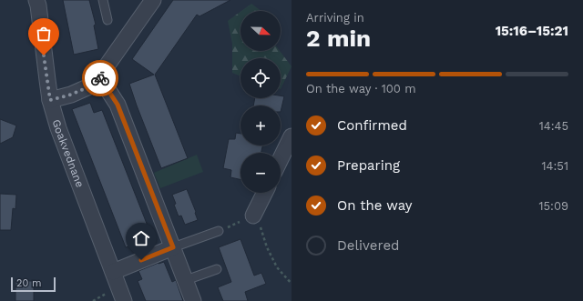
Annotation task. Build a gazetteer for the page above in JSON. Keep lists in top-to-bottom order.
{
  "streets": {
    "street": ["Goakvednane"]
  },
  "scale_bar": "20 m",
  "north": "right",
  "page": {
    "heading": ["2 min", "Arriving in", "15:16–15:21"],
    "map_buttons": ["+", "−"],
    "bar": "On the way · 100 m",
    "list": [
      ["Confirmed", "14:45"],
      ["Preparing", "14:51"],
      ["On the way", "15:09"],
      "Delivered"
    ],
    "scale": "20 m"
  }
}
